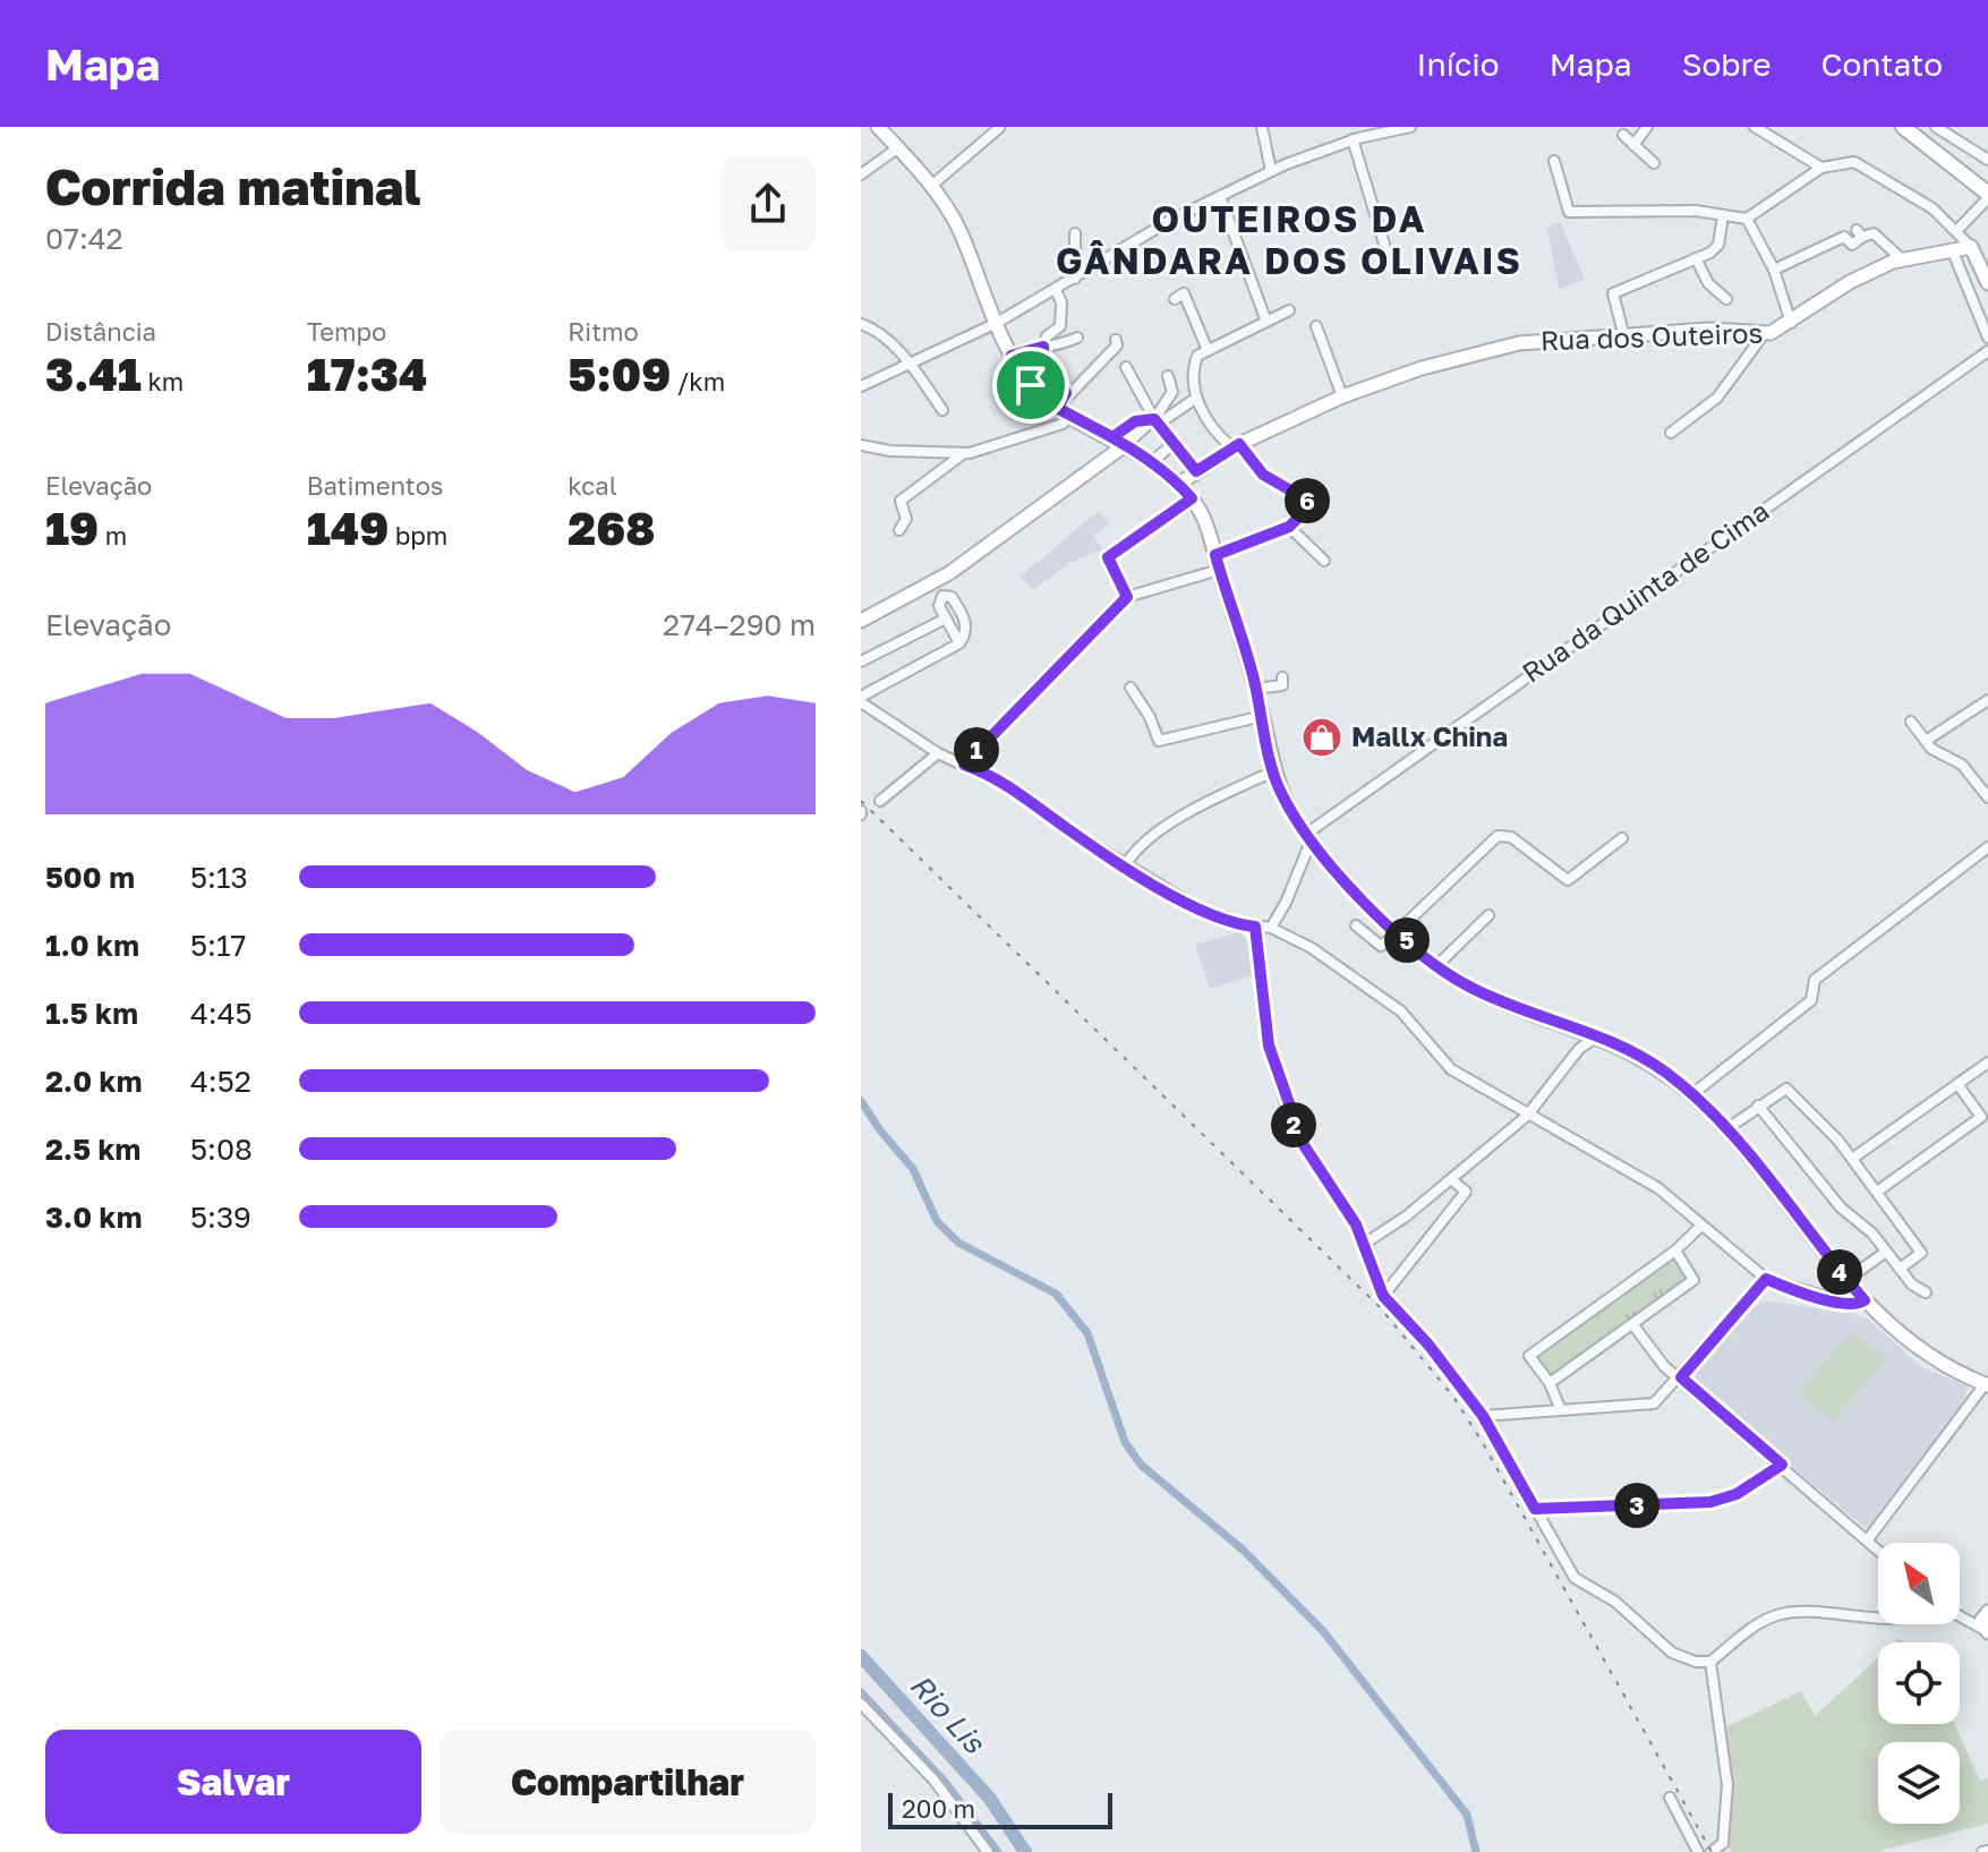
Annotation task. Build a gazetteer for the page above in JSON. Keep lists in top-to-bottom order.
{
  "streets": {
    "main road": ["Rua dos Outeiros"],
    "street": ["Rua da Quinta de Cima"]
  },
  "districts": ["OUTEIROS DA GÂNDARA DOS OLIVAIS"],
  "water": ["Rio Lis"],
  "places": {
    "shop": ["Mallx China"]
  },
  "scale_bar": "200 m",
  "north": "top left",
  "page": {
    "header": "Mapa",
    "nav": [
      "Início",
      "Mapa",
      "Sobre",
      "Contato"
    ],
    "heading": ["Corrida matinal", "07:42"],
    "stats": [
      ["Distância", "3.41 km"],
      ["Tempo", "17:34"],
      ["Ritmo", "5:09 /km"],
      ["Elevação", "19 m"],
      ["Batimentos", "149 bpm"],
      ["kcal", "268"]
    ],
    "pins": [
      "6",
      "1",
      "5",
      "2",
      "4",
      "3"
    ],
    "chart": ["Elevação", "274–290 m"],
    "list": [
      {
        "name": "500 m",
        "note": "5:13"
      },
      {
        "name": "1.0 km",
        "note": "5:17"
      },
      {
        "name": "1.5 km",
        "note": "4:45"
      },
      {
        "name": "2.0 km",
        "note": "4:52"
      },
      {
        "name": "2.5 km",
        "note": "5:08"
      },
      {
        "name": "3.0 km",
        "note": "5:39"
      }
    ],
    "buttons": ["Salvar", "Compartilhar"],
    "scale": "200 m"
  }
}
